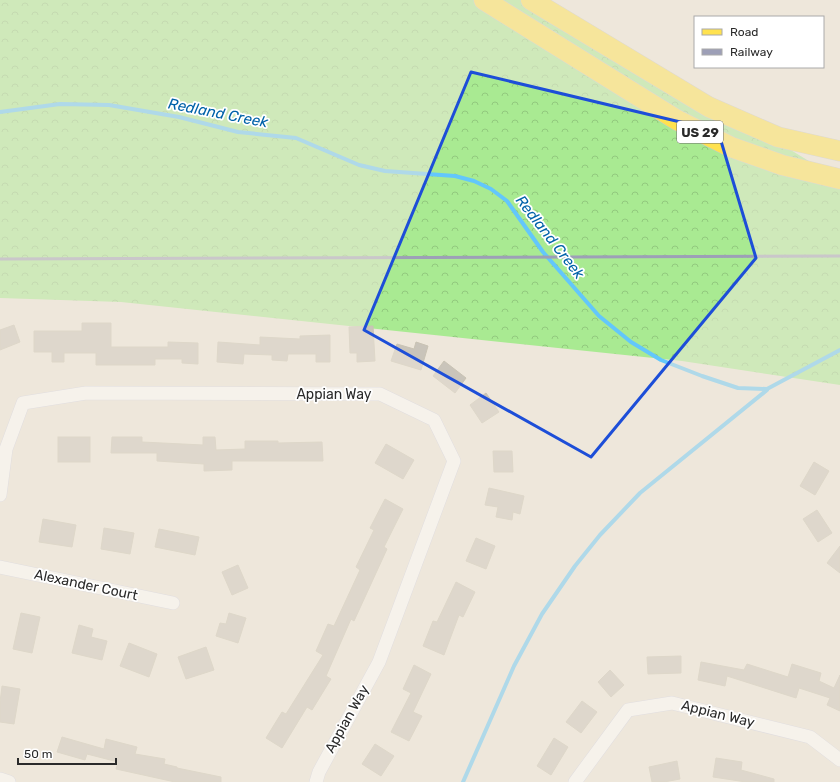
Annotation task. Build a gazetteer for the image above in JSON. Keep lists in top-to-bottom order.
{
  "streets": {
    "main road": ["US 29"],
    "street": ["Appian Way", "Alexander Court"]
  },
  "water": ["Redland Creek"],
  "legend": ["Road", "Railway"],
  "scale_bar": "50 m"
}
